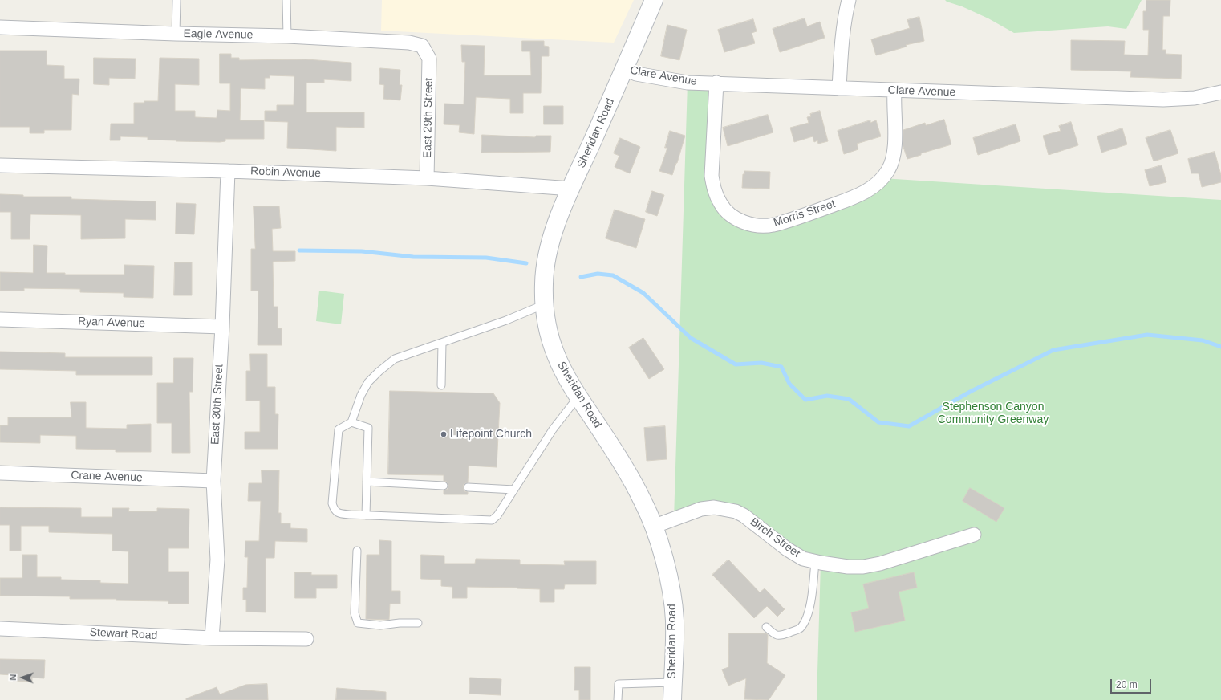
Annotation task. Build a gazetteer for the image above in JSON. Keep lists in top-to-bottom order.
{
  "streets": {
    "main road": ["Sheridan Road"],
    "street": [
      "Eagle Avenue",
      "Clare Avenue",
      "East 29th Street",
      "Robin Avenue",
      "Morris Street",
      "Ryan Avenue",
      "East 30th Street",
      "Crane Avenue",
      "Birch Street",
      "Stewart Road"
    ]
  },
  "crossings": [
    ["Eagle Avenue", "East 29th Street"],
    ["Clare Avenue", "Sheridan Road"],
    ["Clare Avenue", "Morris Street"],
    ["East 29th Street", "Robin Avenue"],
    ["Sheridan Road", "Robin Avenue"],
    ["Sheridan Road", "Birch Street"],
    ["Robin Avenue", "East 30th Street"],
    ["Ryan Avenue", "East 30th Street"],
    ["East 30th Street", "Crane Avenue"],
    ["East 30th Street", "Stewart Road"]
  ],
  "parks": ["Stephenson Canyon Community Greenway"],
  "places": ["Lifepoint Church"],
  "scale_bar": "20 m",
  "north": "left"
}
